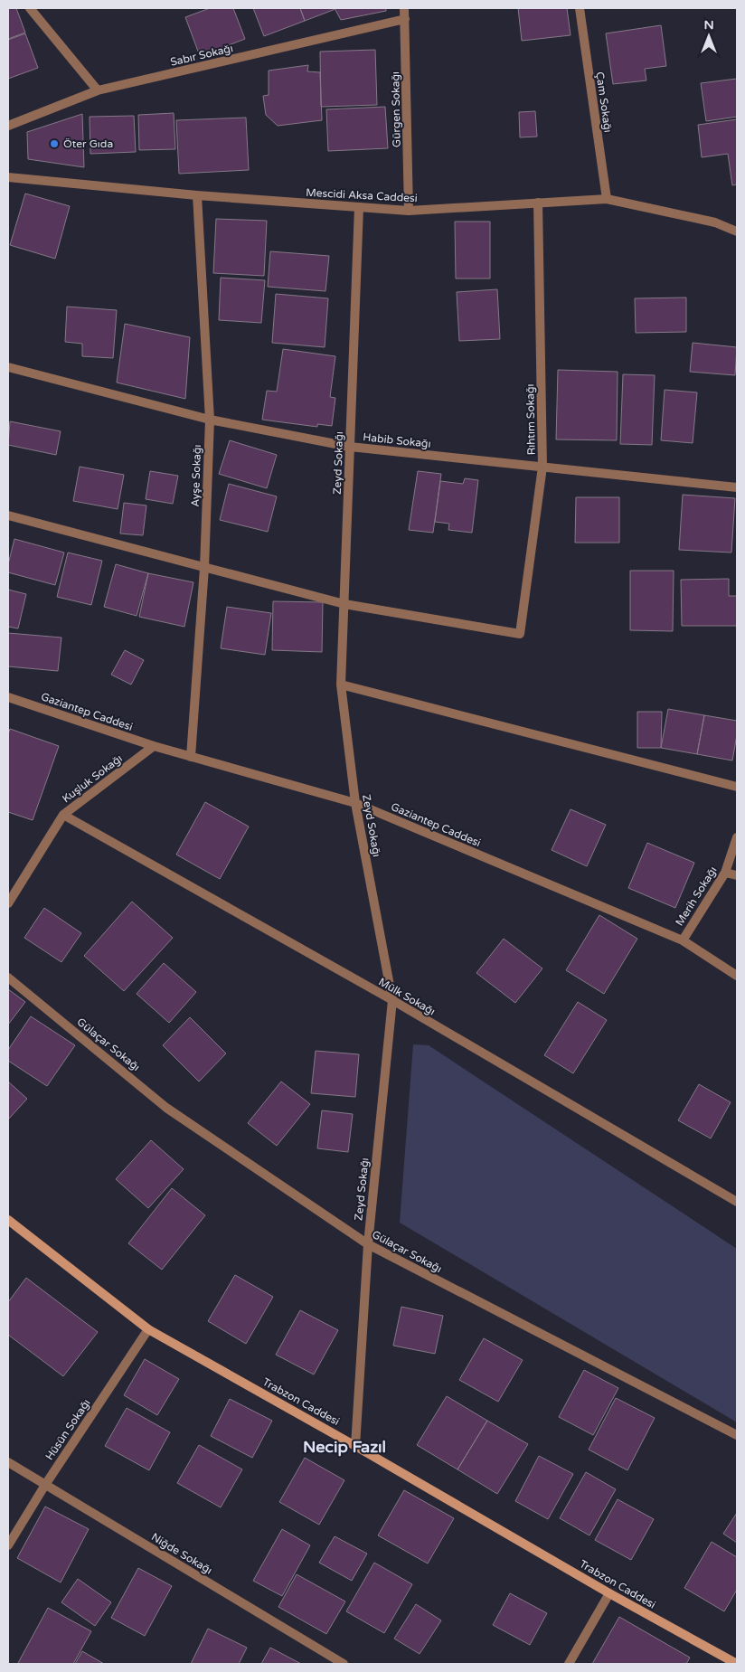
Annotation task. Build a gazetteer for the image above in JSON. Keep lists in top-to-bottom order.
{
  "streets": {
    "main road": ["Trabzon Caddesi"],
    "street": [
      "Sabır Sokağı",
      "Çam Sokağı",
      "Gürgen Sokağı",
      "Mescidi Aksa Caddesi",
      "Rıhtım Sokağı",
      "Habib Sokağı",
      "Zeyd Sokağı",
      "Ayşe Sokağı",
      "Gaziantep Caddesi",
      "Kuşluk Sokağı",
      "Merih Sokağı",
      "Mülk Sokağı",
      "Gülaçar Sokağı",
      "Hüsün Sokağı",
      "Niğde Sokağı"
    ]
  },
  "crossings": [
    ["Sabır Sokağı", "Gürgen Sokağı"],
    ["Çam Sokağı", "Mescidi Aksa Caddesi"],
    ["Gürgen Sokağı", "Mescidi Aksa Caddesi"],
    ["Mescidi Aksa Caddesi", "Rıhtım Sokağı"],
    ["Mescidi Aksa Caddesi", "Zeyd Sokağı"],
    ["Mescidi Aksa Caddesi", "Ayşe Sokağı"],
    ["Rıhtım Sokağı", "Habib Sokağı"],
    ["Rıhtım Sokağı", "Zeyd Sokağı"],
    ["Habib Sokağı", "Zeyd Sokağı"],
    ["Habib Sokağı", "Ayşe Sokağı"],
    ["Zeyd Sokağı", "Gaziantep Caddesi"],
    ["Zeyd Sokağı", "Mülk Sokağı"],
    ["Zeyd Sokağı", "Gülaçar Sokağı"],
    ["Zeyd Sokağı", "Trabzon Caddesi"],
    ["Ayşe Sokağı", "Gaziantep Caddesi"],
    ["Gaziantep Caddesi", "Kuşluk Sokağı"],
    ["Gaziantep Caddesi", "Merih Sokağı"],
    ["Kuşluk Sokağı", "Mülk Sokağı"],
    ["Trabzon Caddesi", "Hüsün Sokağı"],
    ["Hüsün Sokağı", "Niğde Sokağı"]
  ],
  "districts": ["Necip Fazıl"],
  "places": ["Öter Gıda"],
  "north": "top"
}
